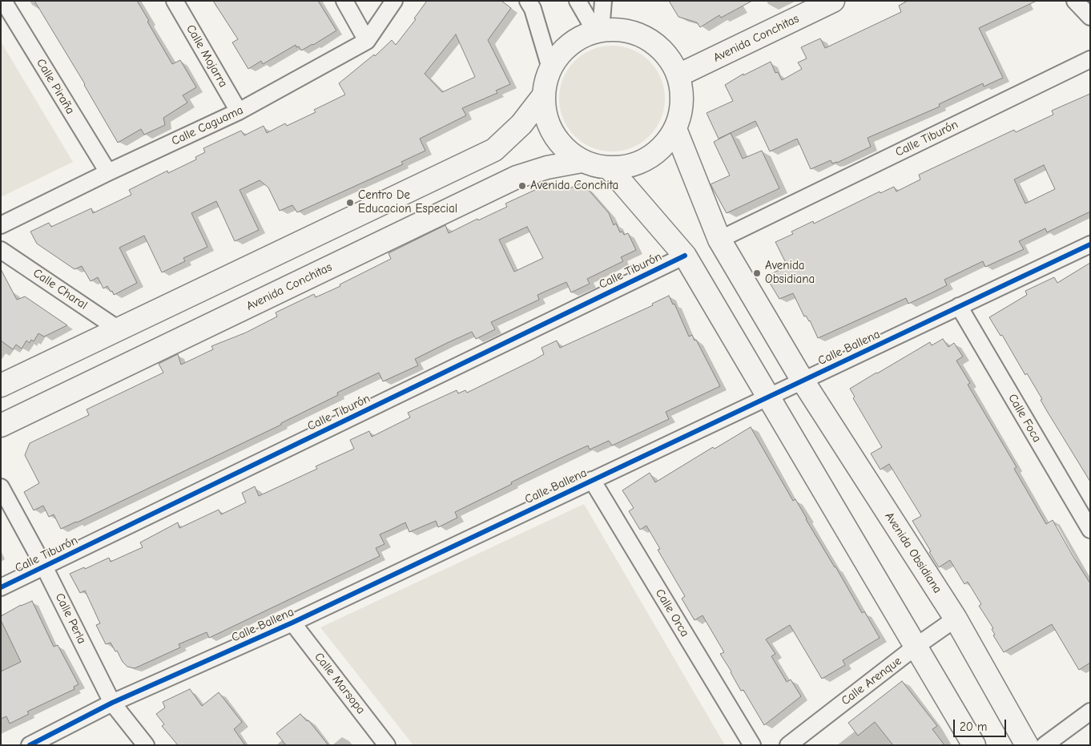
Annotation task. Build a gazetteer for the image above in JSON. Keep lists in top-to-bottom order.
{
  "streets": {
    "street": [
      "Avenida Conchitas",
      "Calle Mojarra",
      "Calle Piraña",
      "Calle Caguama",
      "Calle Tiburón",
      "Calle Charal",
      "Calle Ballena",
      "Calle Foca",
      "Avenida Obsidiana",
      "Calle Orca",
      "Calle Perla",
      "Calle Arenque",
      "Calle Marsopa"
    ]
  },
  "crossings": [
    ["Avenida Conchitas", "Avenida Obsidiana"],
    ["Calle Mojarra", "Calle Caguama"],
    ["Calle Piraña", "Calle Caguama"],
    ["Calle Tiburón", "Avenida Obsidiana"],
    ["Calle Tiburón", "Calle Perla"],
    ["Calle Ballena", "Calle Foca"],
    ["Calle Ballena", "Avenida Obsidiana"],
    ["Calle Ballena", "Calle Orca"],
    ["Calle Ballena", "Calle Perla"],
    ["Calle Ballena", "Calle Marsopa"],
    ["Avenida Obsidiana", "Calle Arenque"]
  ],
  "places": ["Avenida Conchita", "Centro De Educacion Especial", "Avenida Obsidiana"],
  "scale_bar": "20 m"
}
